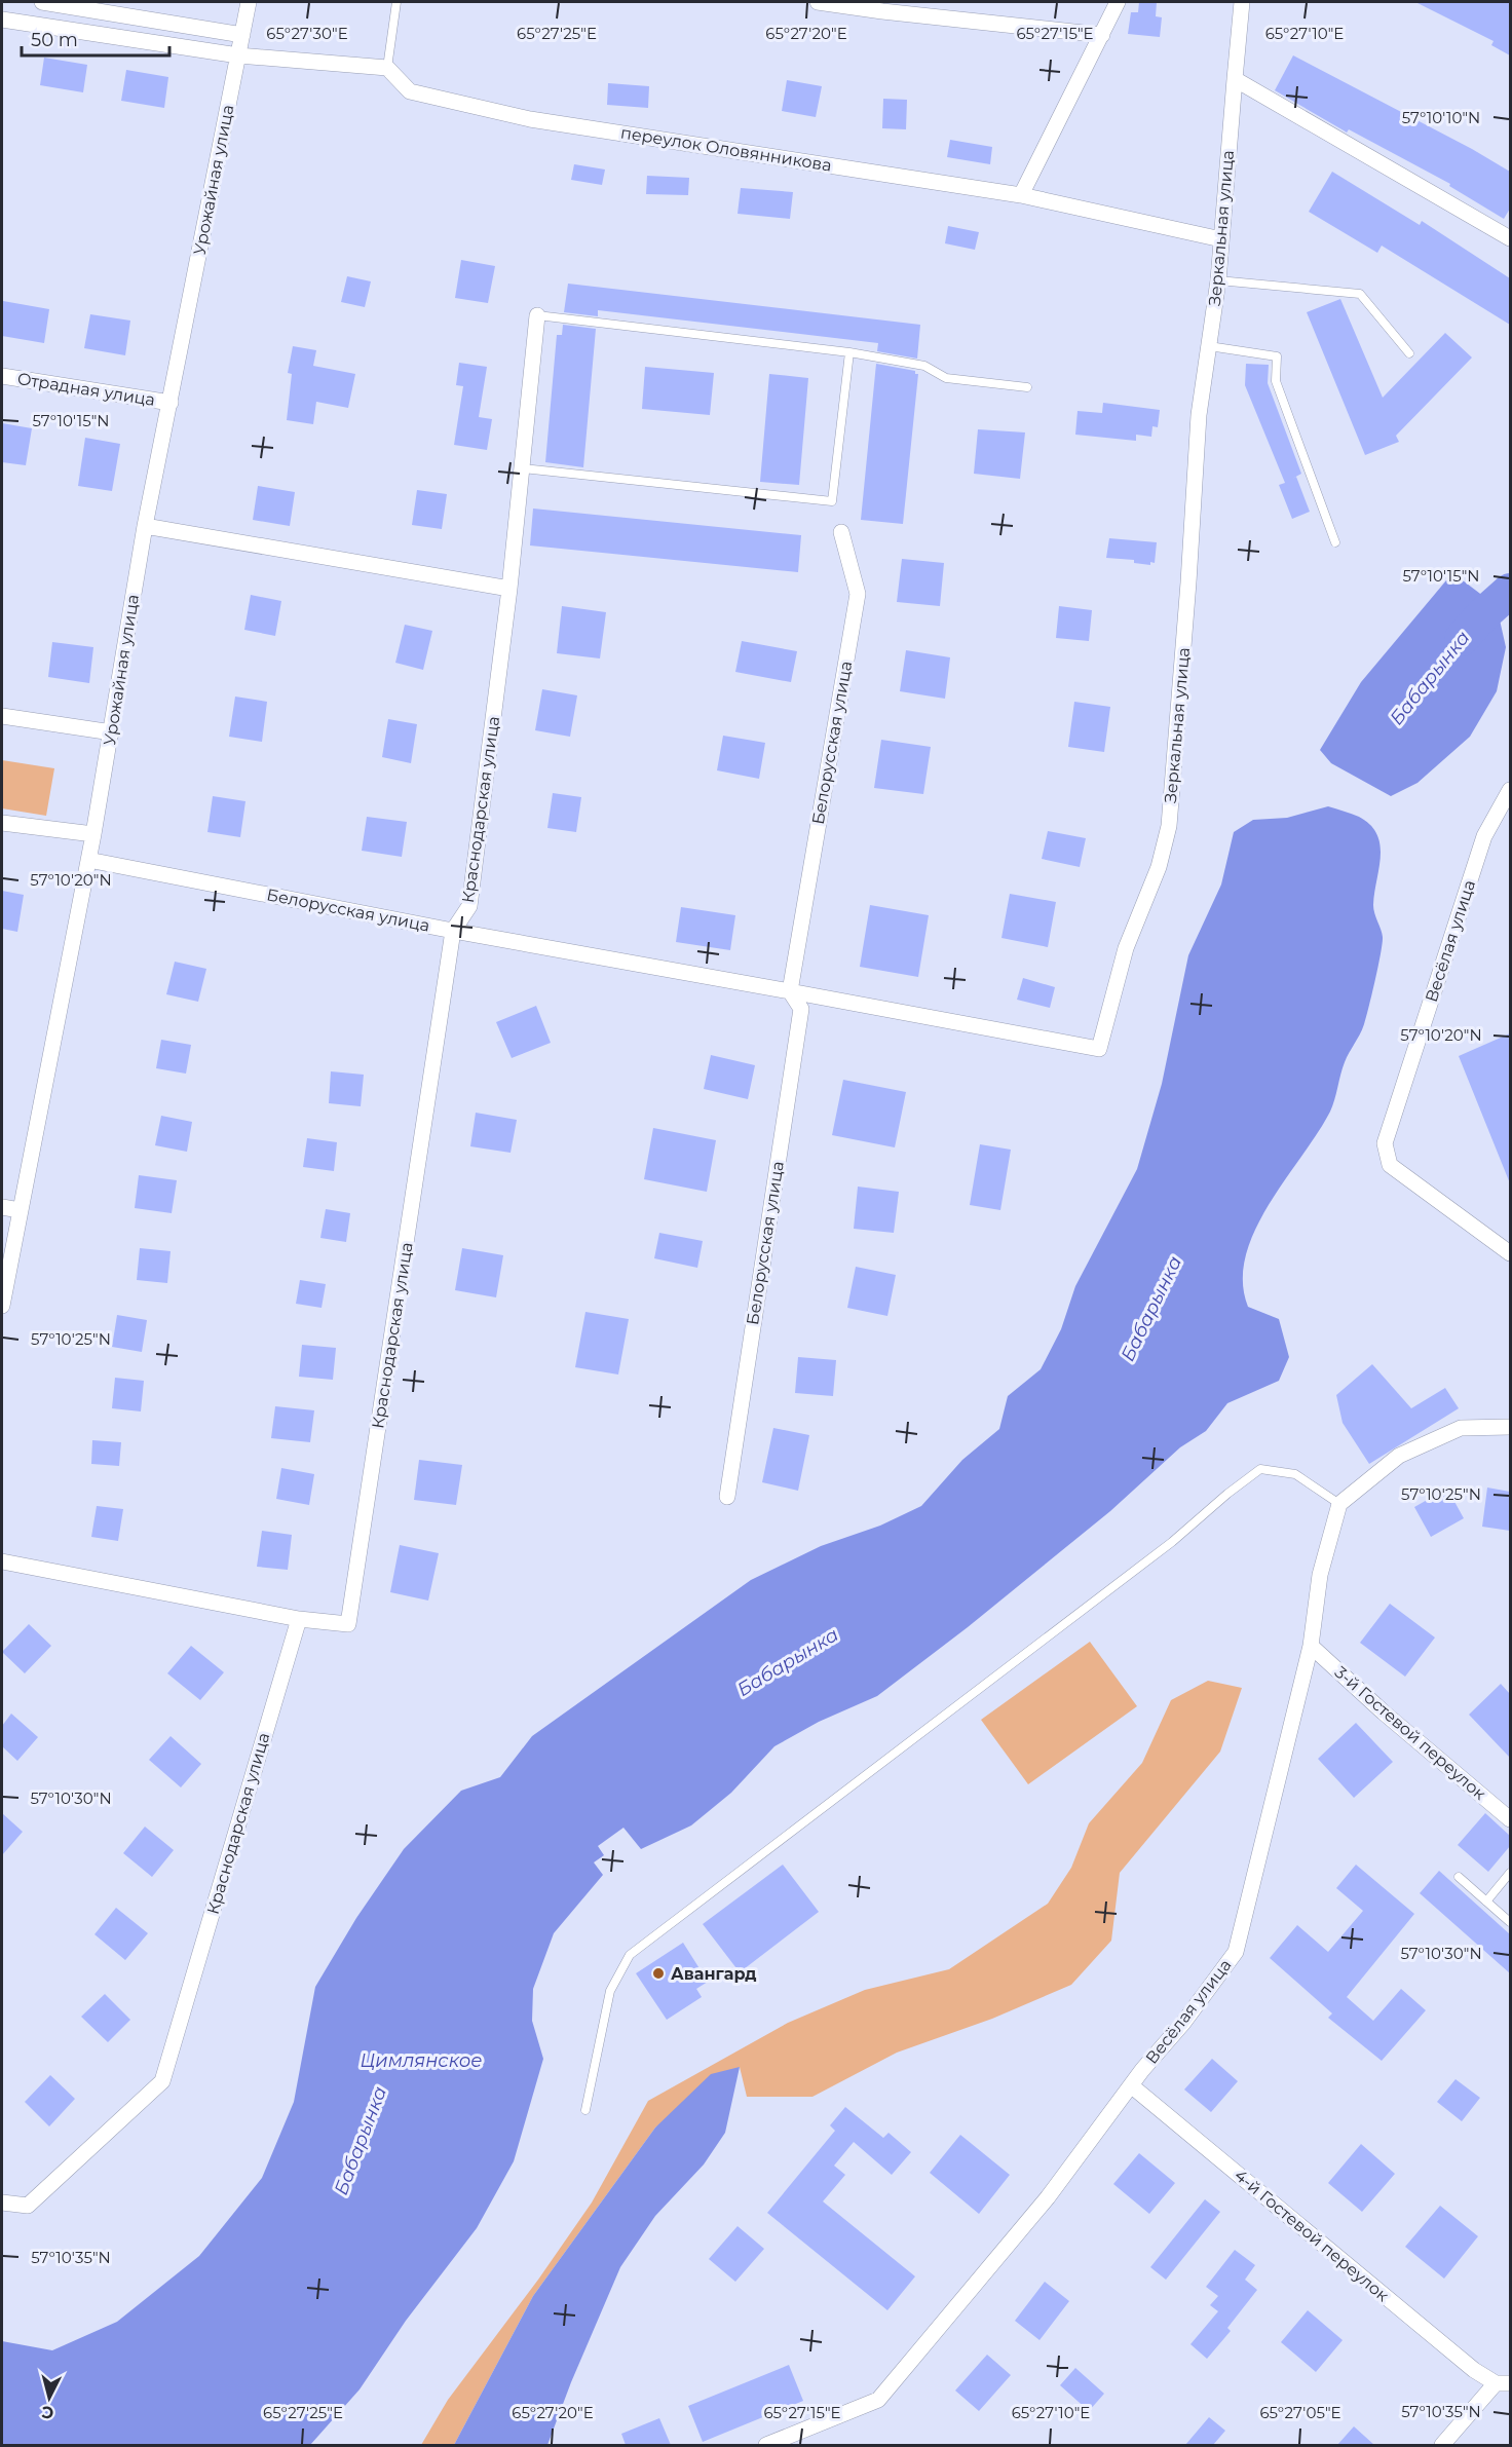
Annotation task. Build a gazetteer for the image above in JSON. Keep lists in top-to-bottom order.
{
  "streets": {
    "street": [
      "переулок Оловянникова",
      "Урожайная улица",
      "Зеркальная улица",
      "Отрадная улица",
      "Белорусская улица",
      "Краснодарская улица",
      "Весёлая улица",
      "3-й Гостевой переулок",
      "4-й Гостевой переулок"
    ]
  },
  "crossings": [
    ["переулок Оловянникова", "Зеркальная улица"],
    ["Урожайная улица", "Отрадная улица"],
    ["Урожайная улица", "Белорусская улица"],
    ["Зеркальная улица", "Белорусская улица"],
    ["Белорусская улица", "Краснодарская улица"],
    ["Весёлая улица", "3-й Гостевой переулок"],
    ["Весёлая улица", "4-й Гостевой переулок"]
  ],
  "water": ["Бабарынка", "Цимлянское"],
  "places": ["Авангард"],
  "scale_bar": "50 m",
  "north": "bottom",
  "coordinates": [
    "65°27'30\"E",
    "65°27'25\"E",
    "65°27'20\"E",
    "65°27'15\"E",
    "65°27'10\"E",
    "57°10'10\"N",
    "57°10'15\"N",
    "57°10'20\"N",
    "57°10'25\"N",
    "57°10'30\"N",
    "57°10'35\"N",
    "65°27'05\"E"
  ]
}
